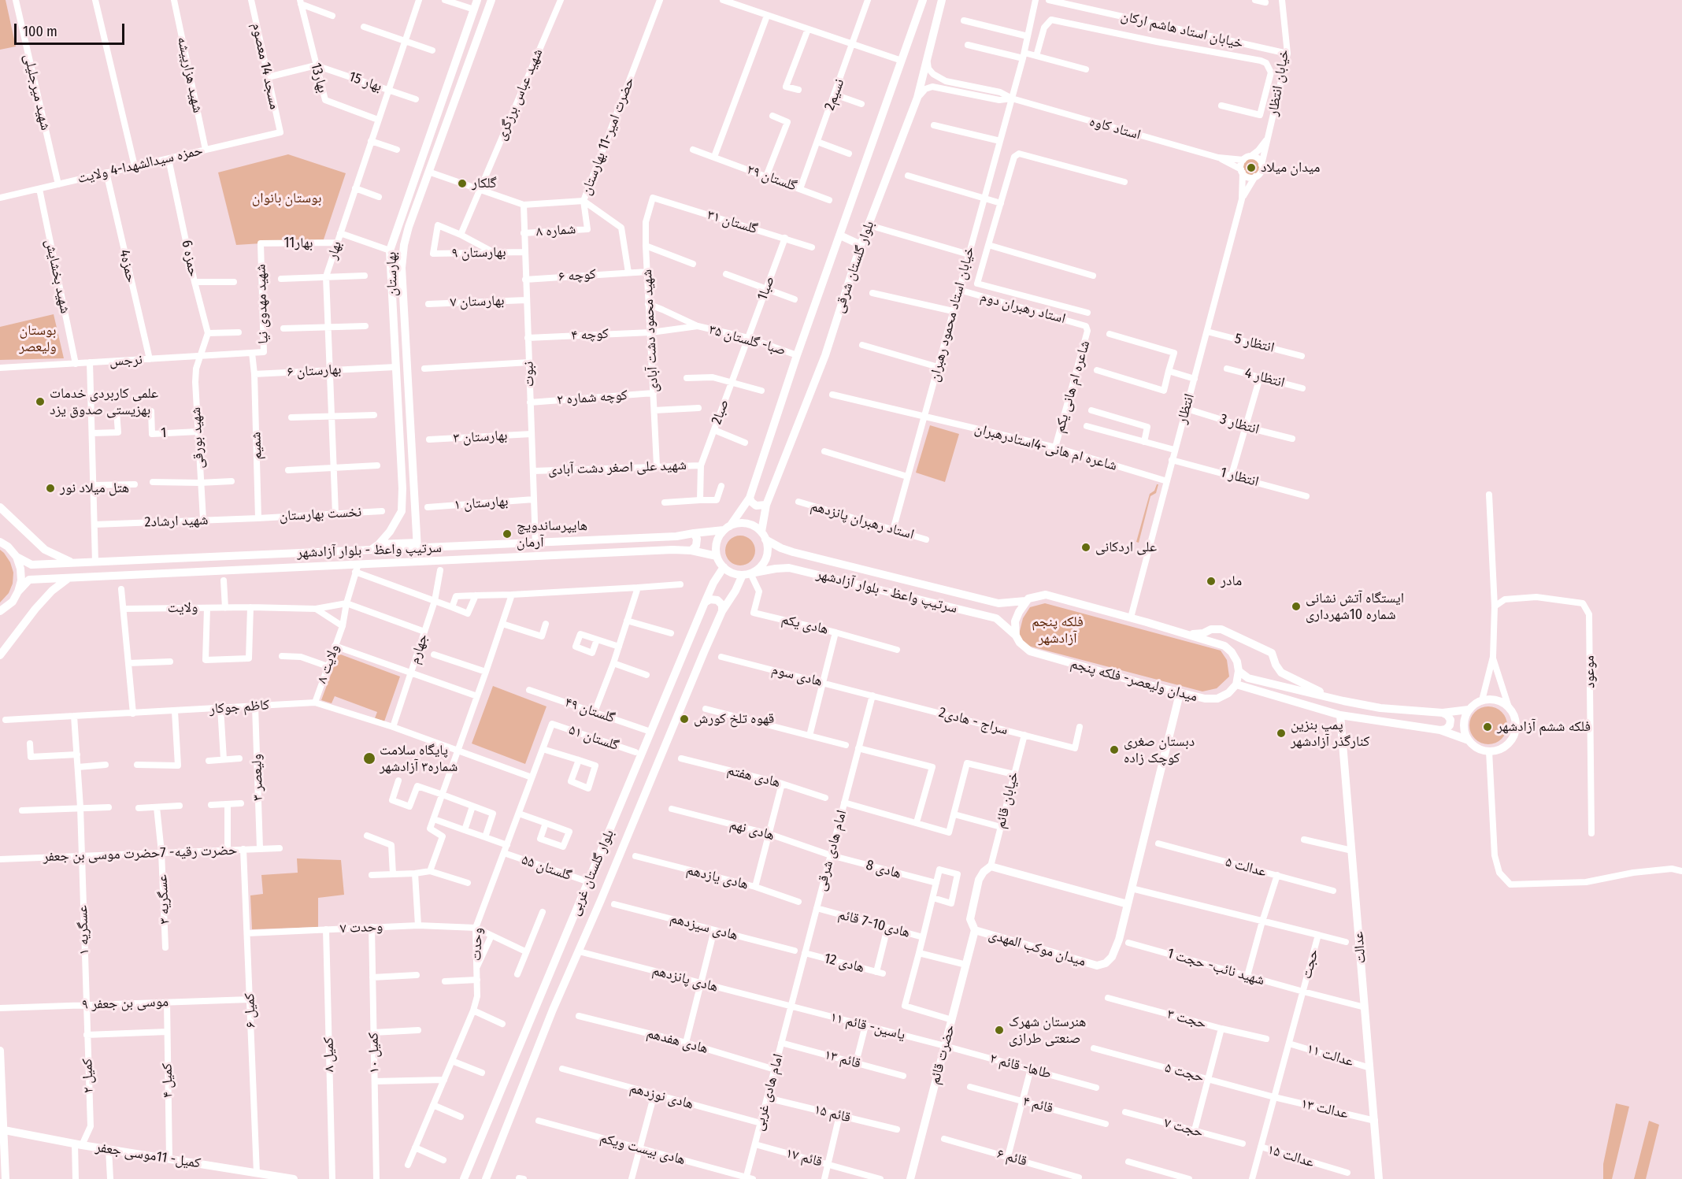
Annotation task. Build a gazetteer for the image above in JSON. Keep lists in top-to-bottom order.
{
  "streets": {
    "main road": [
      "بلوار گلستان شرقی",
      "بهارستان",
      "سرتیپ واعظ - بلوار آزادشهر",
      "میدان ولیعصر- فلکه پنجم",
      "بلوار گلستان غربی",
      "عدالت",
      "میدان موکب المهدی",
      "حضرت قائم",
      "کمیل- 11موسی جعفر"
    ],
    "street": [
      "خیابان استاد هاشم ارکان",
      "مسجد 14 معصوم",
      "شهید هزارپیشه",
      "بهار13",
      "بهار 15",
      "خیابان انتظار",
      "شهید میرجلیلی",
      "شهید عباس برزگری",
      "نسیم2",
      "استاد کاوه",
      "حضرت امیر-11 بهارستان",
      "حمزه سیدالشهدا-4 ولایت",
      "گلستان ۲۹",
      "گلستان ۳۱",
      "شماره ۸",
      "بهار11",
      "بهار",
      "بهارستان ۹",
      "حمزه 6",
      "حمزه4",
      "کوچه ۶",
      "شهید بخشایش",
      "صبا1",
      "بهارستان ۷",
      "شهید مهدوی نیا",
      "استاد رهبران دوم",
      "خیابان استاد محمود رهبران",
      "شهید محمود دشت آبادی",
      "کوچه ۴",
      "صبا- گلستان ۳۵",
      "انتظار 5",
      "نرجس",
      "بهارستان ۶",
      "نبوت",
      "انتظار 4",
      "شاعره ام هانی یکم",
      "کوچه شماره ۲",
      "انتظار",
      "صبا2",
      "انتظار 3",
      "1",
      "بهارستان ۳",
      "شهید بورقی",
      "شمیم",
      "شاعره ام هانی-4استادرهبران",
      "شهید علی اصغر دشت آبادی",
      "انتظار 1",
      "بهارستان ۱",
      "نخست بهارستان",
      "استاد رهبران پانزدهم",
      "شهید ارشاد2",
      "ولایت",
      "هادی یکم",
      "جهارم",
      "ولایت ۸",
      "موعود",
      "هادی سوم",
      "کاظم جوکار",
      "گلستان ۴۹",
      "سراج - هادی2",
      "گلستان ۵۱",
      "هادی هفتم",
      "ولیعصر ۳",
      "خیابان قائم",
      "هادی نهم",
      "امام هادی شرقی",
      "حضرت رقیه- 7حضرت موسی بن جعفر",
      "عدالت ۵",
      "گلستان ۵۵",
      "هادی 8",
      "هادی یازدهم",
      "عسگریه ۳",
      "هادی10-7 قائم",
      "هادی سیزدهم",
      "وحدت ۷",
      "عسگریه ۱",
      "وحدت",
      "12 هادی",
      "حجت",
      "شهید نائب- حجت 1",
      "هادی پانزدهم",
      "موسی بن جعفر ۹",
      "کمیل ۶",
      "حجت ۳",
      "یاسین- قائم ۱۱",
      "هادی هفدهم",
      "کمیل ۱۰",
      "کمیل ۸",
      "عدالت ۱۱",
      "قائم ۱۳",
      "طاها- قائم ۲",
      "حجت ۵",
      "کمیل ۲",
      "کمیل ۴",
      "امام هادی غربی",
      "هادی نوزدهم",
      "قائم ۴",
      "عدالت ۱۳",
      "قائم ۱۵",
      "حجت ۷",
      "هادی بیست ویکم",
      "عدالت ۱۵",
      "قائم ۱۷",
      "قائم ۶"
    ]
  },
  "crossings": [
    ["خیابان استاد هاشم ارکان", "خیابان انتظار"],
    ["مسجد 14 معصوم", "حمزه سیدالشهدا-4 ولایت"],
    ["شهید هزارپیشه", "حمزه سیدالشهدا-4 ولایت"],
    ["بهار13", "بهار 15"],
    ["بهار13", "بهار"],
    ["بهار 15", "بهار"],
    ["شهید میرجلیلی", "حمزه سیدالشهدا-4 ولایت"],
    ["شهید عباس برزگری", "حضرت امیر-11 بهارستان"],
    ["شهید عباس برزگری", "بهارستان ۹"],
    ["نسیم2", "گلستان ۲۹"],
    ["استاد کاوه", "بلوار گلستان شرقی"],
    ["استاد کاوه", "خیابان استاد محمود رهبران"],
    ["حضرت امیر-11 بهارستان", "شماره ۸"],
    ["حضرت امیر-11 بهارستان", "بهارستان"],
    ["حضرت امیر-11 بهارستان", "نبوت"],
    ["حمزه سیدالشهدا-4 ولایت", "حمزه 6"],
    ["حمزه سیدالشهدا-4 ولایت", "حمزه4"],
    ["حمزه سیدالشهدا-4 ولایت", "شهید بخشایش"],
    ["گلستان ۳۱", "صبا1"],
    ["گلستان ۳۱", "شهید محمود دشت آبادی"],
    ["شماره ۸", "نبوت"],
    ["بهار11", "بهار"],
    ["بهار11", "شهید مهدوی نیا"],
    ["بهار", "بهارستان ۶"],
    ["بهار", "نخست بهارستان"],
    ["بهارستان ۹", "نبوت"],
    ["حمزه4", "نرجس"],
    ["بلوار گلستان شرقی", "صبا- گلستان ۳۵"],
    ["بلوار گلستان شرقی", "سرتیپ واعظ - بلوار آزادشهر"],
    ["بلوار گلستان شرقی", "هادی یکم"],
    ["بلوار گلستان شرقی", "بلوار گلستان غربی"],
    ["بهارستان", "بهارستان ۶"],
    ["بهارستان", "سرتیپ واعظ - بلوار آزادشهر"],
    ["کوچه ۶", "شهید محمود دشت آبادی"],
    ["کوچه ۶", "نبوت"],
    ["شهید بخشایش", "نرجس"],
    ["صبا1", "صبا- گلستان ۳۵"],
    ["صبا1", "صبا2"],
    ["بهارستان ۷", "نبوت"],
    ["شهید مهدوی نیا", "نرجس"],
    ["استاد رهبران دوم", "خیابان استاد محمود رهبران"],
    ["استاد رهبران دوم", "شاعره ام هانی یکم"],
    ["خیابان استاد محمود رهبران", "شاعره ام هانی-4استادرهبران"],
    ["خیابان استاد محمود رهبران", "استاد رهبران پانزدهم"],
    ["شهید محمود دشت آبادی", "کوچه ۴"],
    ["شهید محمود دشت آبادی", "کوچه شماره ۲"],
    ["شهید محمود دشت آبادی", "شهید علی اصغر دشت آبادی"],
    ["کوچه ۴", "صبا- گلستان ۳۵"],
    ["کوچه ۴", "نبوت"],
    ["صبا- گلستان ۳۵", "صبا2"],
    ["انتظار 5", "انتظار"],
    ["نرجس", "شهید بورقی"],
    ["بهارستان ۶", "شمیم"],
    ["نبوت", "کوچه شماره ۲"],
    ["نبوت", "بهارستان ۳"],
    ["نبوت", "شهید علی اصغر دشت آبادی"],
    ["نبوت", "بهارستان ۱"],
    ["نبوت", "سرتیپ واعظ - بلوار آزادشهر"],
    ["شاعره ام هانی یکم", "شاعره ام هانی-4استادرهبران"],
    ["انتظار", "انتظار 3"],
    ["انتظار", "شاعره ام هانی-4استادرهبران"],
    ["انتظار", "انتظار 1"],
    ["صبا2", "شهید علی اصغر دشت آبادی"],
    ["1", "شهید بورقی"],
    ["شهید بورقی", "شهید ارشاد2"],
    ["شمیم", "نخست بهارستان"],
    ["شمیم", "شهید ارشاد2"],
    ["نخست بهارستان", "شهید ارشاد2"],
    ["سرتیپ واعظ - بلوار آزادشهر", "هادی یکم"],
    ["سرتیپ واعظ - بلوار آزادشهر", "ولایت ۸"],
    ["سرتیپ واعظ - بلوار آزادشهر", "میدان ولیعصر- فلکه پنجم"],
    ["سرتیپ واعظ - بلوار آزادشهر", "بلوار گلستان غربی"],
    ["ولایت", "ولایت ۸"],
    ["هادی یکم", "بلوار گلستان غربی"],
    ["جهارم", "کاظم جوکار"],
    ["ولایت ۸", "کاظم جوکار"],
    ["هادی سوم", "سراج - هادی2"],
    ["هادی سوم", "امام هادی شرقی"],
    ["میدان ولیعصر- فلکه پنجم", "میدان موکب المهدی"],
    ["کاظم جوکار", "ولیعصر ۳"],
    ["کاظم جوکار", "وحدت"],
    ["گلستان ۴۹", "بلوار گلستان غربی"],
    ["سراج - هادی2", "خیابان قائم"],
    ["سراج - هادی2", "امام هادی شرقی"],
    ["گلستان ۵۱", "وحدت"],
    ["ولیعصر ۳", "حضرت رقیه- 7حضرت موسی بن جعفر"],
    ["خیابان قائم", "میدان موکب المهدی"],
    ["هادی نهم", "امام هادی شرقی"],
    ["هادی نهم", "هادی 8"],
    ["امام هادی شرقی", "هادی 8"],
    ["امام هادی شرقی", "هادی10-7 قائم"],
    ["امام هادی شرقی", "12 هادی"],
    ["امام هادی شرقی", "هادی پانزدهم"],
    ["امام هادی شرقی", "یاسین- قائم ۱۱"],
    ["امام هادی شرقی", "امام هادی غربی"],
    ["حضرت رقیه- 7حضرت موسی بن جعفر", "عسگریه ۳"],
    ["حضرت رقیه- 7حضرت موسی بن جعفر", "عسگریه ۱"],
    ["حضرت رقیه- 7حضرت موسی بن جعفر", "کمیل ۶"],
    ["گلستان ۵۵", "بلوار گلستان غربی"],
    ["گلستان ۵۵", "وحدت"],
    ["بلوار گلستان غربی", "هادی پانزدهم"],
    ["هادی10-7 قائم", "12 هادی"],
    ["هادی10-7 قائم", "حضرت قائم"],
    ["وحدت ۷", "وحدت"],
    ["وحدت ۷", "کمیل ۶"],
    ["وحدت ۷", "کمیل ۱۰"],
    ["وحدت ۷", "کمیل ۸"],
    ["عسگریه ۱", "موسی بن جعفر ۹"],
    ["عسگریه ۱", "کمیل ۲"],
    ["عدالت", "شهید نائب- حجت 1"],
    ["عدالت", "عدالت ۱۱"],
    ["عدالت", "عدالت ۱۳"],
    ["میدان موکب المهدی", "حجت"],
    ["میدان موکب المهدی", "حضرت قائم"],
    ["حجت", "شهید نائب- حجت 1"],
    ["حجت", "عدالت ۱۱"],
    ["حجت", "حجت ۵"],
    ["حجت", "عدالت ۱۳"],
    ["حجت", "عدالت ۱۵"],
    ["هادی پانزدهم", "یاسین- قائم ۱۱"],
    ["هادی پانزدهم", "امام هادی غربی"],
    ["موسی بن جعفر ۹", "کمیل ۶"],
    ["موسی بن جعفر ۹", "کمیل ۲"],
    ["موسی بن جعفر ۹", "کمیل ۴"],
    ["کمیل ۶", "کمیل- 11موسی جعفر"],
    ["یاسین- قائم ۱۱", "حضرت قائم"],
    ["یاسین- قائم ۱۱", "طاها- قائم ۲"],
    ["یاسین- قائم ۱۱", "امام هادی غربی"],
    ["هادی هفدهم", "امام هادی غربی"],
    ["حضرت قائم", "طاها- قائم ۲"],
    ["قائم ۱۳", "امام هادی غربی"],
    ["حجت ۵", "عدالت ۱۳"],
    ["کمیل ۲", "کمیل- 11موسی جعفر"],
    ["کمیل ۴", "کمیل- 11موسی جعفر"],
    ["امام هادی غربی", "هادی نوزدهم"],
    ["امام هادی غربی", "قائم ۱۵"],
    ["امام هادی غربی", "هادی بیست ویکم"],
    ["امام هادی غربی", "قائم ۱۷"]
  ],
  "parks": ["بوستان بانوان", "بوستان ولیعصر", "فلکه پنجم آزادشهر"],
  "places": [
    "میدان میلاد",
    "گلکار",
    "علمی کاربردی خدمات بهزیستی صدوق یزد",
    "هتل میلاد نور",
    "هایپرساندویچ آرمان",
    "علی اردکانی",
    "مادر",
    "ایستگاه آتش نشانی شماره 10شهرداری",
    "قهوه تلخ کورش",
    "فلکه ششم آزادشهر",
    "پمپ بنزین کنارگذر آزادشهر",
    "دبستان صغری کوچک زاده",
    "پایگاه سلامت شماره۳ آزادشهر",
    "هنرستان شهرک صنعتی طرازی"
  ],
  "scale_bar": "100 m"
}
